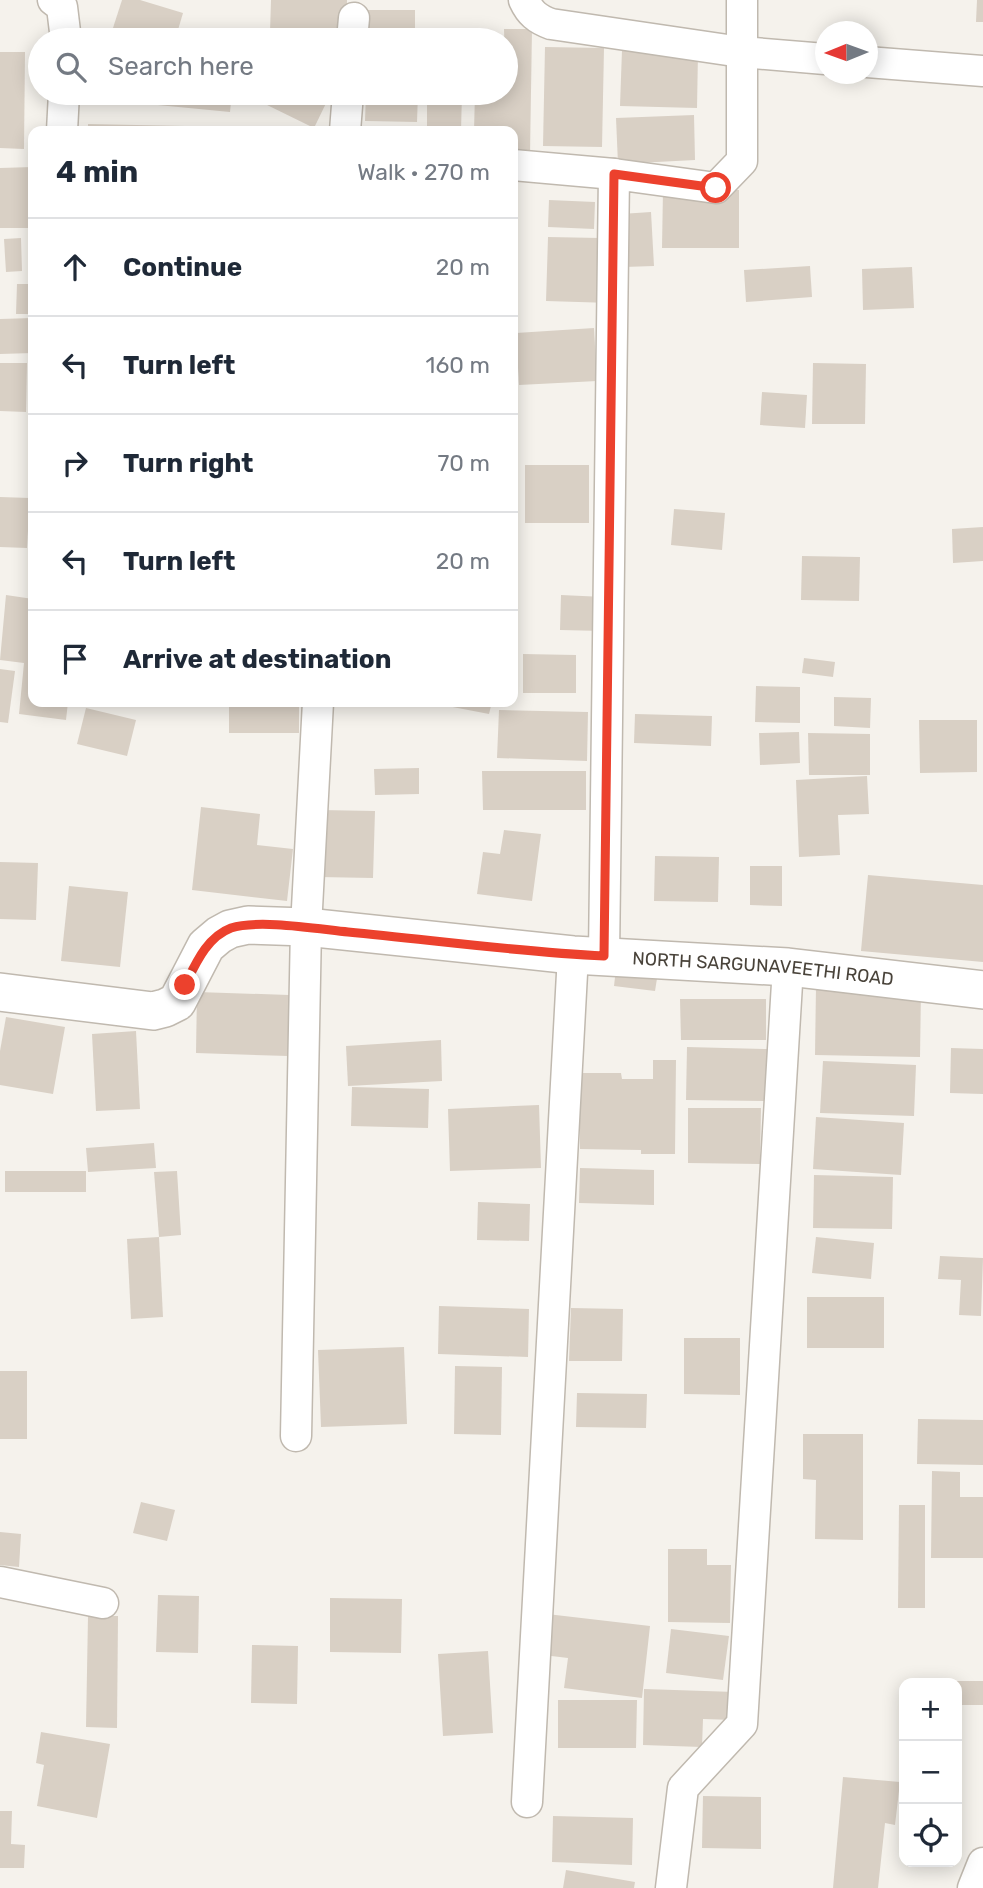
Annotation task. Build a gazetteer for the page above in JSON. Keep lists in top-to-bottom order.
{
  "streets": {
    "street": ["NORTH SARGUNAVEETHI ROAD"]
  },
  "north": "left",
  "page": {
    "search": "Search here",
    "heading": ["4 min", "Walk · 270 m"],
    "list": [
      ["Continue", "20 m"],
      ["Turn left", "160 m"],
      ["Turn right", "70 m"],
      ["Turn left", "20 m"],
      "Arrive at destination"
    ],
    "map_buttons": ["+", "−"]
  }
}
